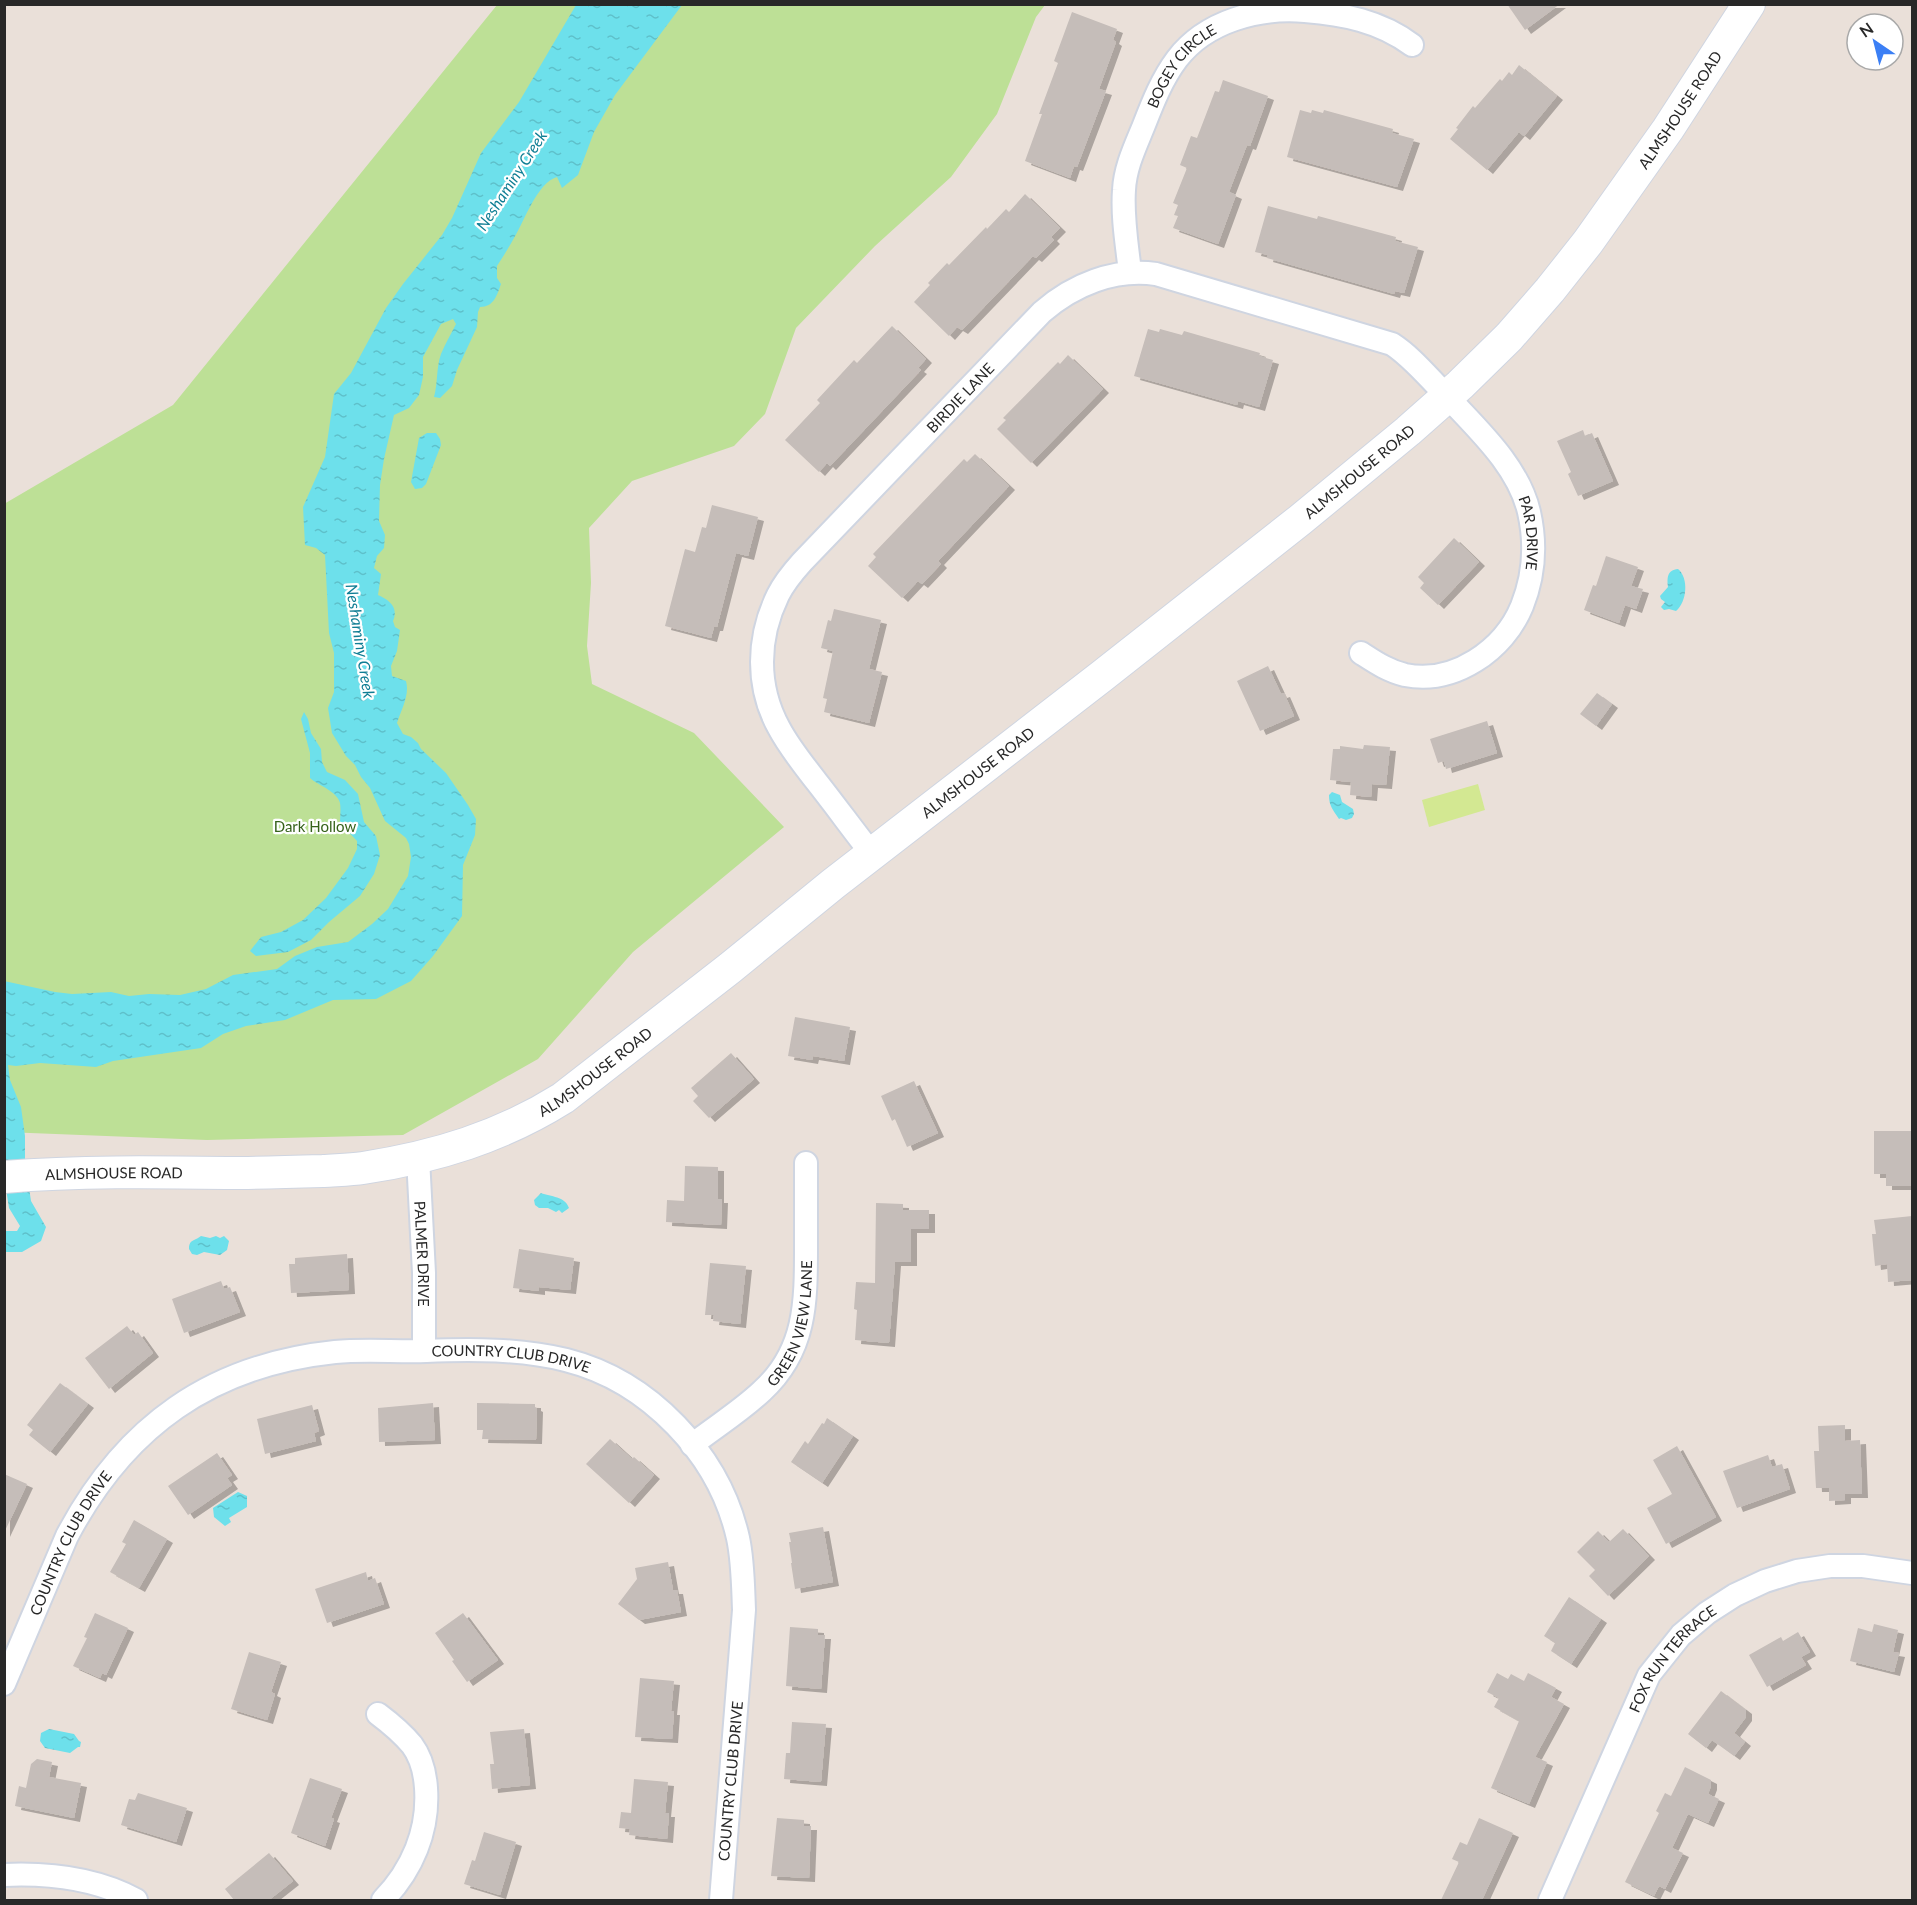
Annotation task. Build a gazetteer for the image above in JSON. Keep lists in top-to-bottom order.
{
  "streets": {
    "main road": ["ALMSHOUSE ROAD"],
    "street": [
      "BOGEY CIRCLE",
      "BIRDIE LANE",
      "PAR DRIVE",
      "PALMER DRIVE",
      "GREEN VIEW LANE",
      "COUNTRY CLUB DRIVE",
      "FOX RUN TERRACE"
    ]
  },
  "crossings": [
    ["BOGEY CIRCLE", "BIRDIE LANE"],
    ["ALMSHOUSE ROAD", "BIRDIE LANE"],
    ["ALMSHOUSE ROAD", "PAR DRIVE"],
    ["ALMSHOUSE ROAD", "PALMER DRIVE"],
    ["BIRDIE LANE", "PAR DRIVE"],
    ["PALMER DRIVE", "COUNTRY CLUB DRIVE"],
    ["GREEN VIEW LANE", "COUNTRY CLUB DRIVE"]
  ],
  "water": ["Neshaminy Creek"],
  "parks": ["Dark Hollow"],
  "north": "top left"
}
